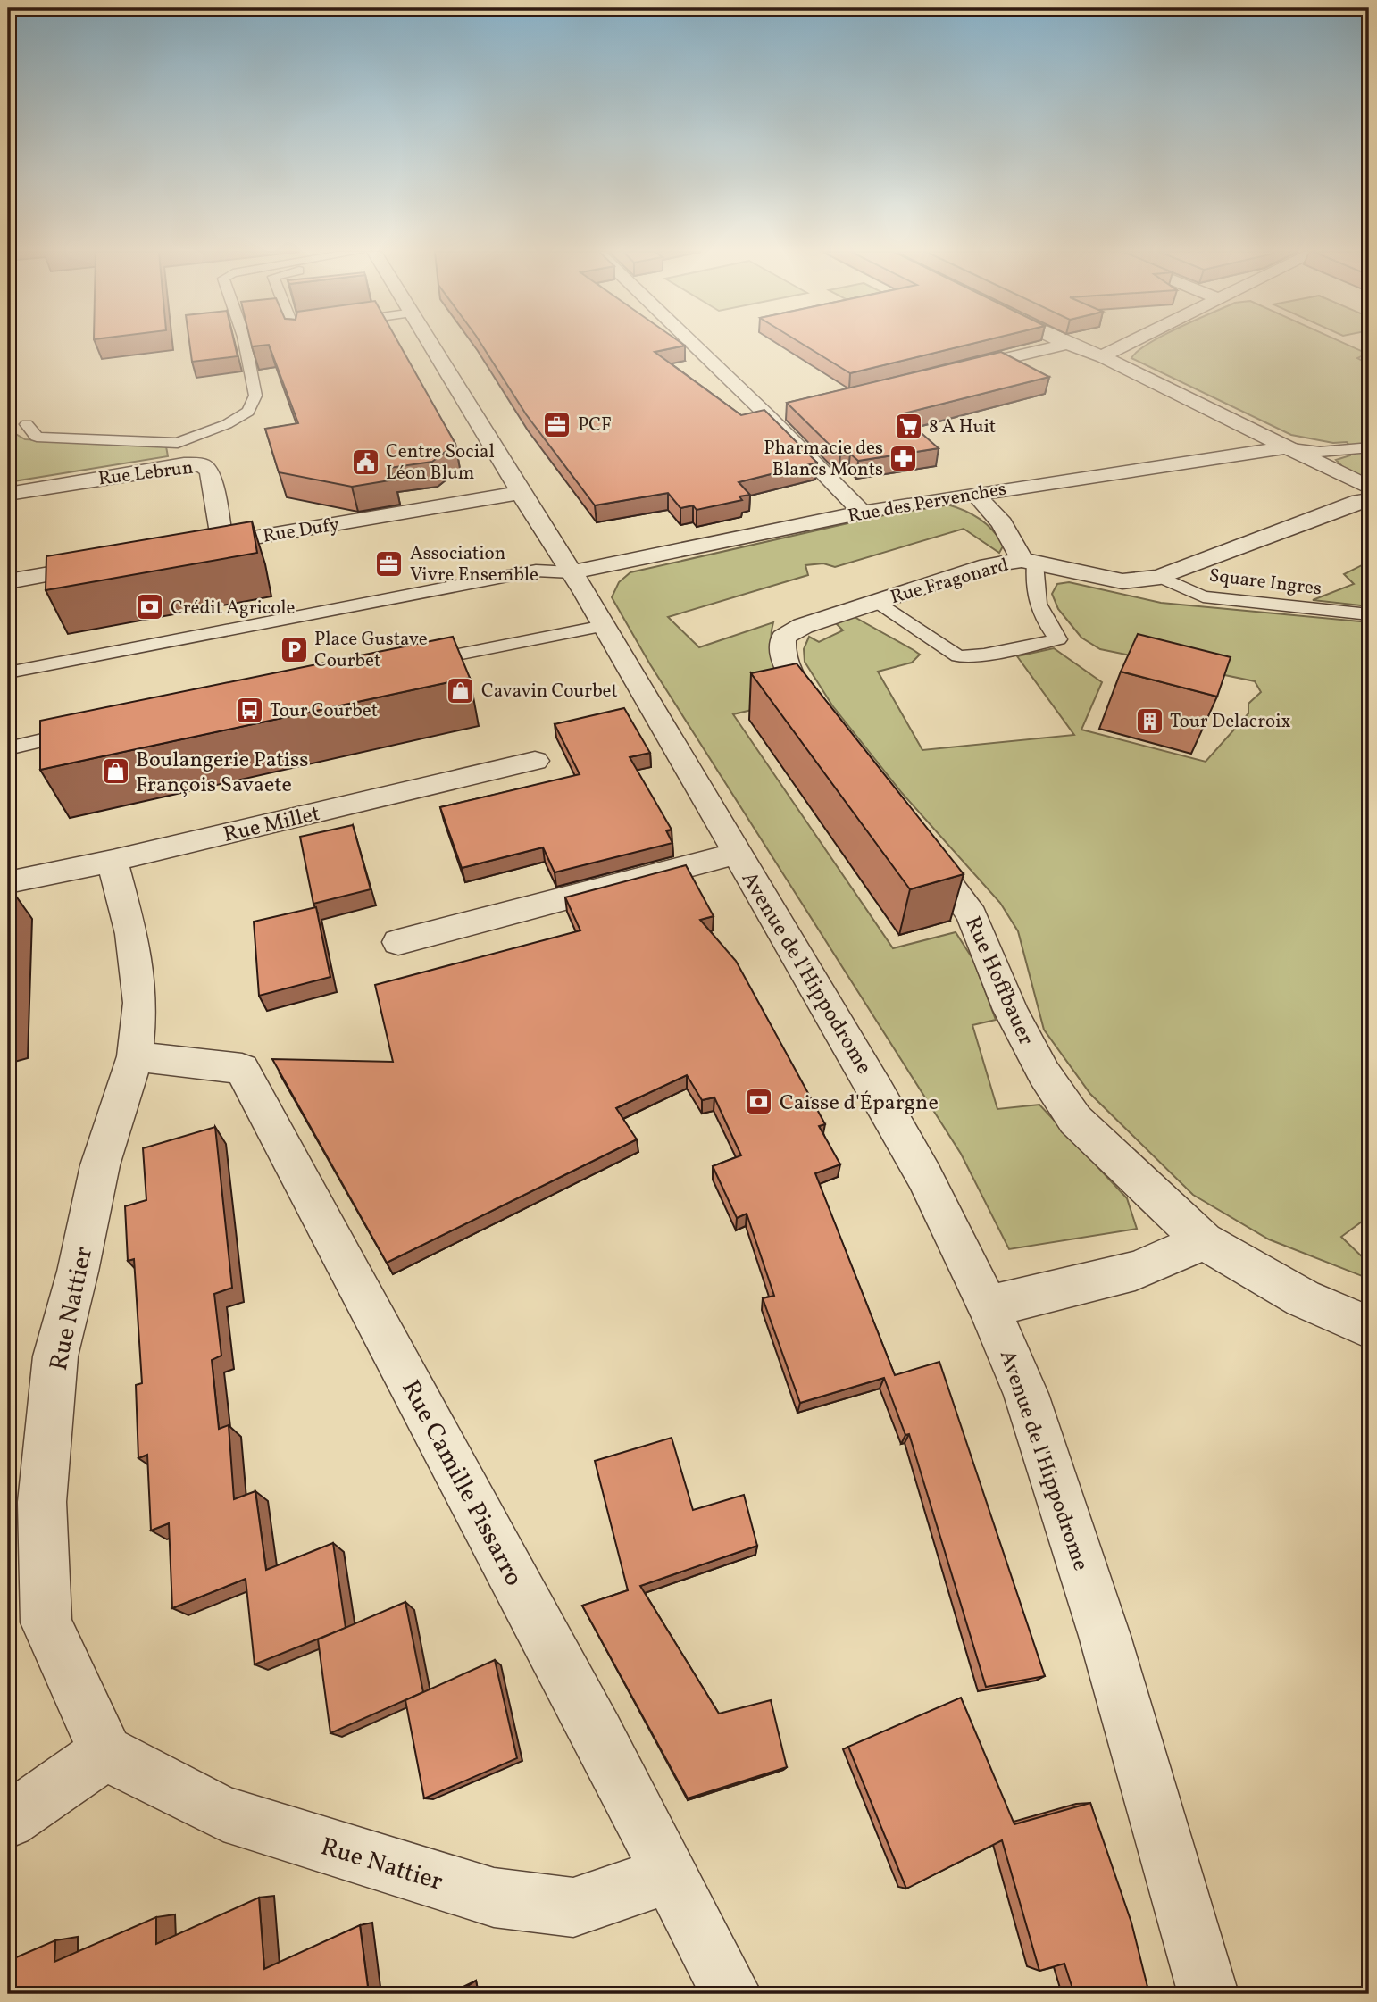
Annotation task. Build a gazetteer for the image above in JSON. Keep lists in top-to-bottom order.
{
  "streets": {
    "street": [
      "Rue Lebrun",
      "Rue des Pervenches",
      "Rue Dufy",
      "Rue Fragonard",
      "Rue Millet",
      "Avenue de l'Hippodrome",
      "Rue Hoffbauer",
      "Rue Nattier",
      "Rue Camille Pissarro"
    ],
    "lane": ["Square Ingres"]
  },
  "crossings": [
    ["Rue Lebrun", "Rue Dufy"],
    ["Rue des Pervenches", "Avenue de l'Hippodrome"],
    ["Rue Dufy", "Avenue de l'Hippodrome"],
    ["Rue Fragonard", "Square Ingres"],
    ["Rue Millet", "Rue Nattier"],
    ["Rue Nattier", "Rue Camille Pissarro"]
  ],
  "places": {
    "office": ["PCF", "Association Vivre Ensemble"],
    "supermarket": ["8 A Huit"],
    "pharmacy": ["Pharmacie des Blancs Monts"],
    "public building": ["Centre Social Léon Blum"],
    "bank": ["Crédit Agricole", "Caisse d'Épargne"],
    "parking": ["Place Gustave Courbet"],
    "shop": ["Cavavin Courbet", "Boulangerie Patiss François Savaete"],
    "bus stop": ["Tour Courbet"],
    "building": ["Tour Delacroix"]
  }
}
